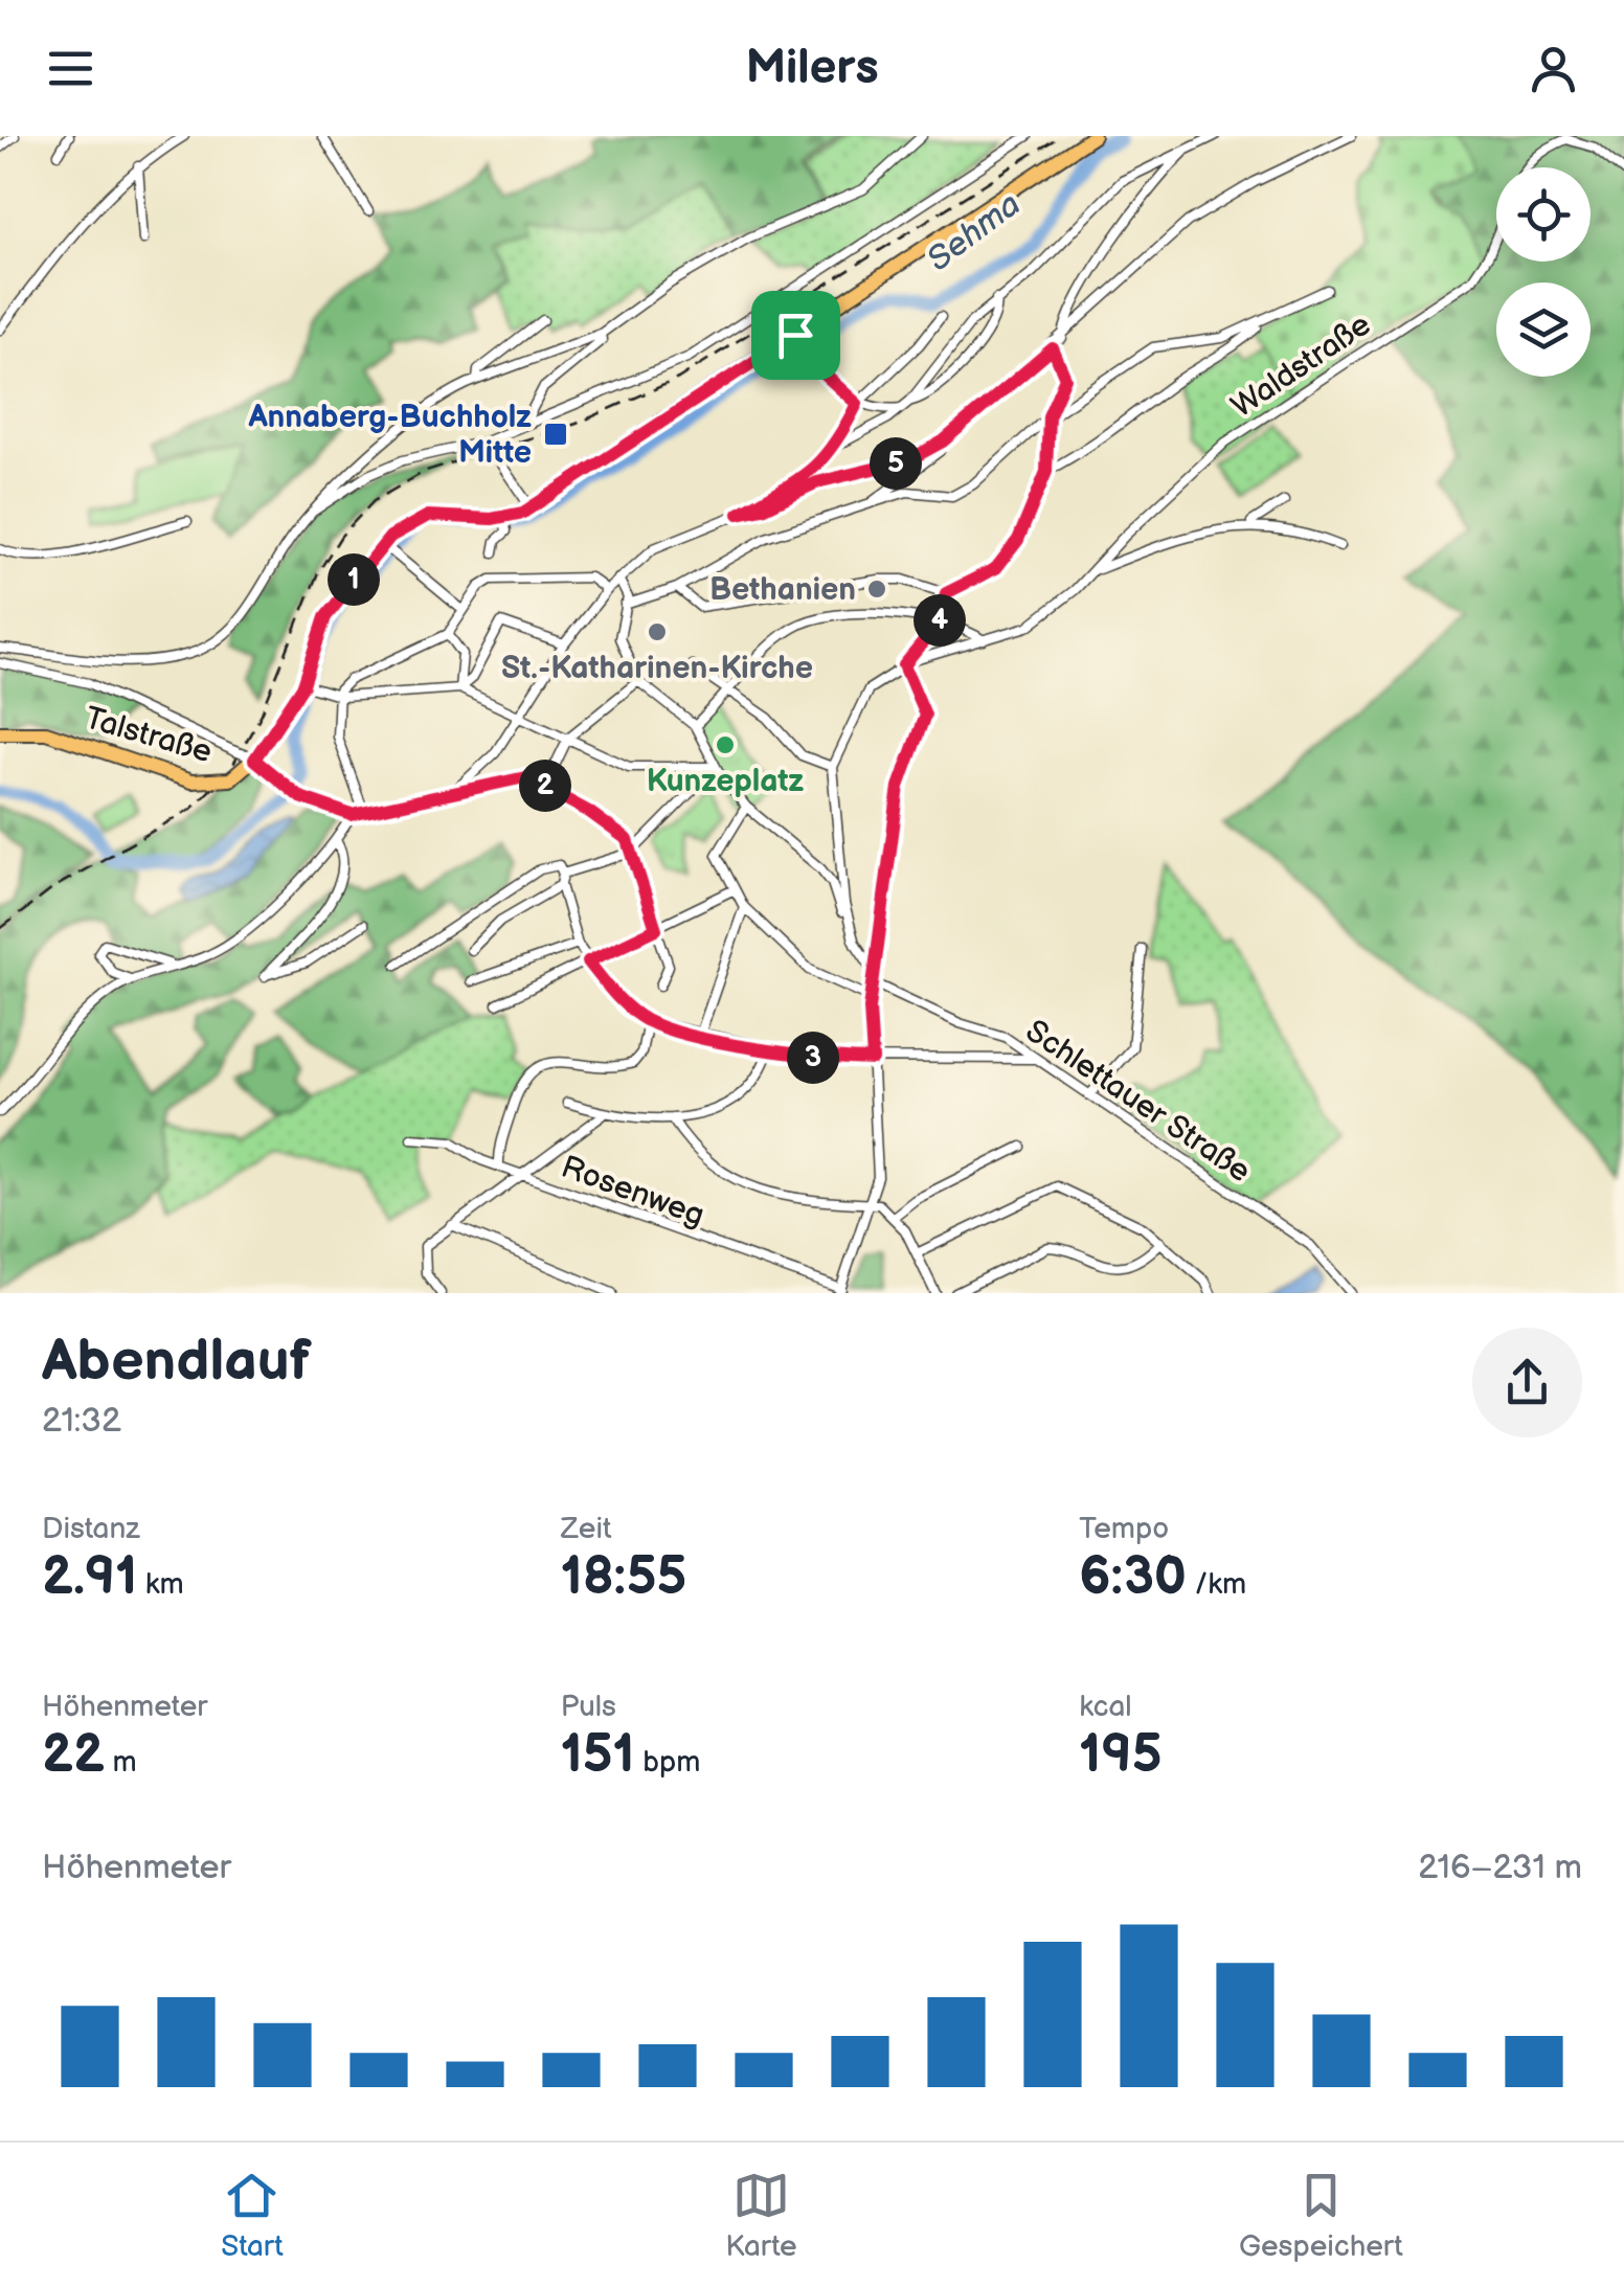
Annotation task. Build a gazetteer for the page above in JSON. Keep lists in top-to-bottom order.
{
  "streets": {
    "main road": ["Talstraße"],
    "street": ["Waldstraße", "Schlettauer Straße", "Rosenweg"]
  },
  "water": ["Sehma"],
  "places": {
    "transit": ["Annaberg-Buchholz Mitte"],
    "other": ["Bethanien", "St.-Katharinen-Kirche", "Kunzeplatz"]
  },
  "page": {
    "header": "Milers",
    "pins": [
      "5",
      "1",
      "4",
      "2",
      "3"
    ],
    "heading": ["Abendlauf", "21:32"],
    "stats": [
      ["Distanz", "2.91 km"],
      ["Zeit", "18:55"],
      ["Tempo", "6:30 /km"],
      ["Höhenmeter", "22 m"],
      ["Puls", "151 bpm"],
      ["kcal", "195"]
    ],
    "chart": ["Höhenmeter", "216–231 m"],
    "tabs": ["Start", "Karte", "Gespeichert"]
  }
}
